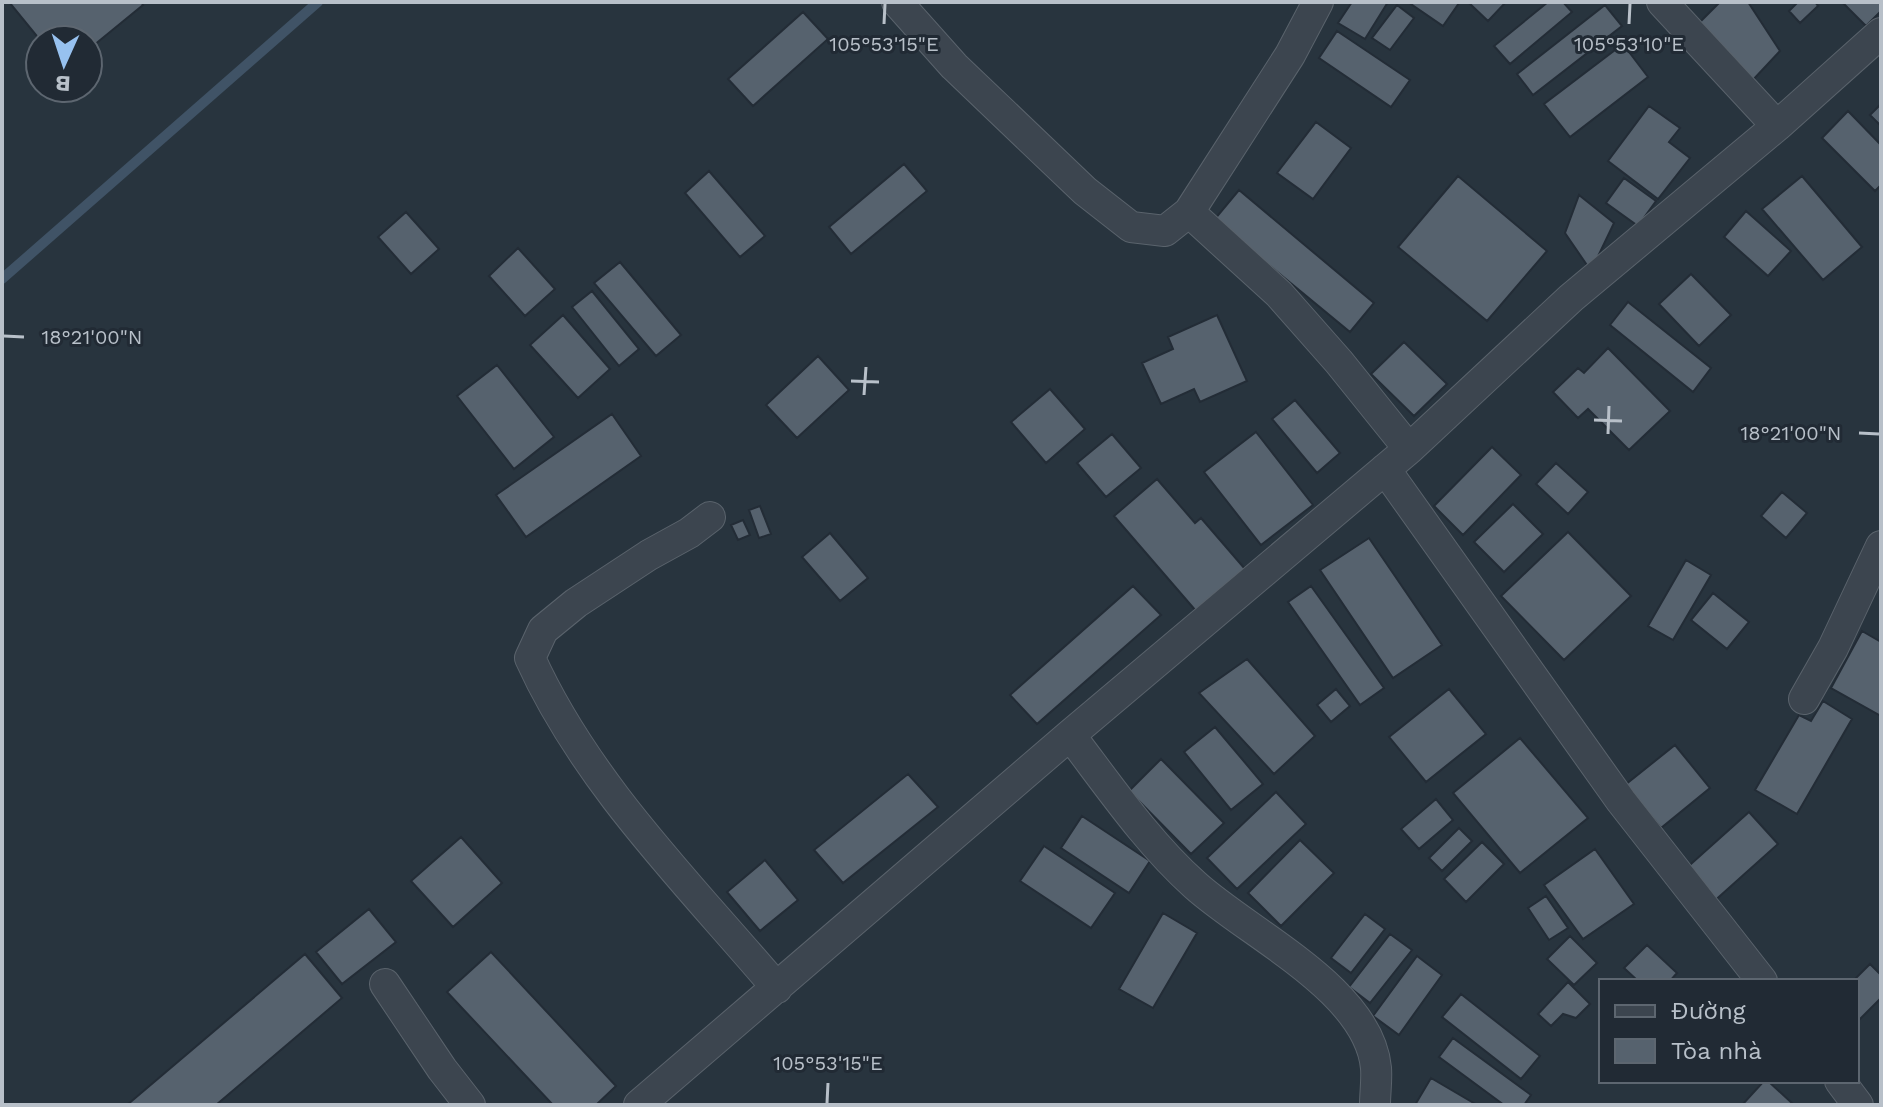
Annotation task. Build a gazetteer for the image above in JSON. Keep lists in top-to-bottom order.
{
  "legend": ["Đường", "Tòa nhà"],
  "north": "bottom",
  "coordinates": ["105°53'15\"E", "105°53'10\"E", "18°21'00\"N"]
}
